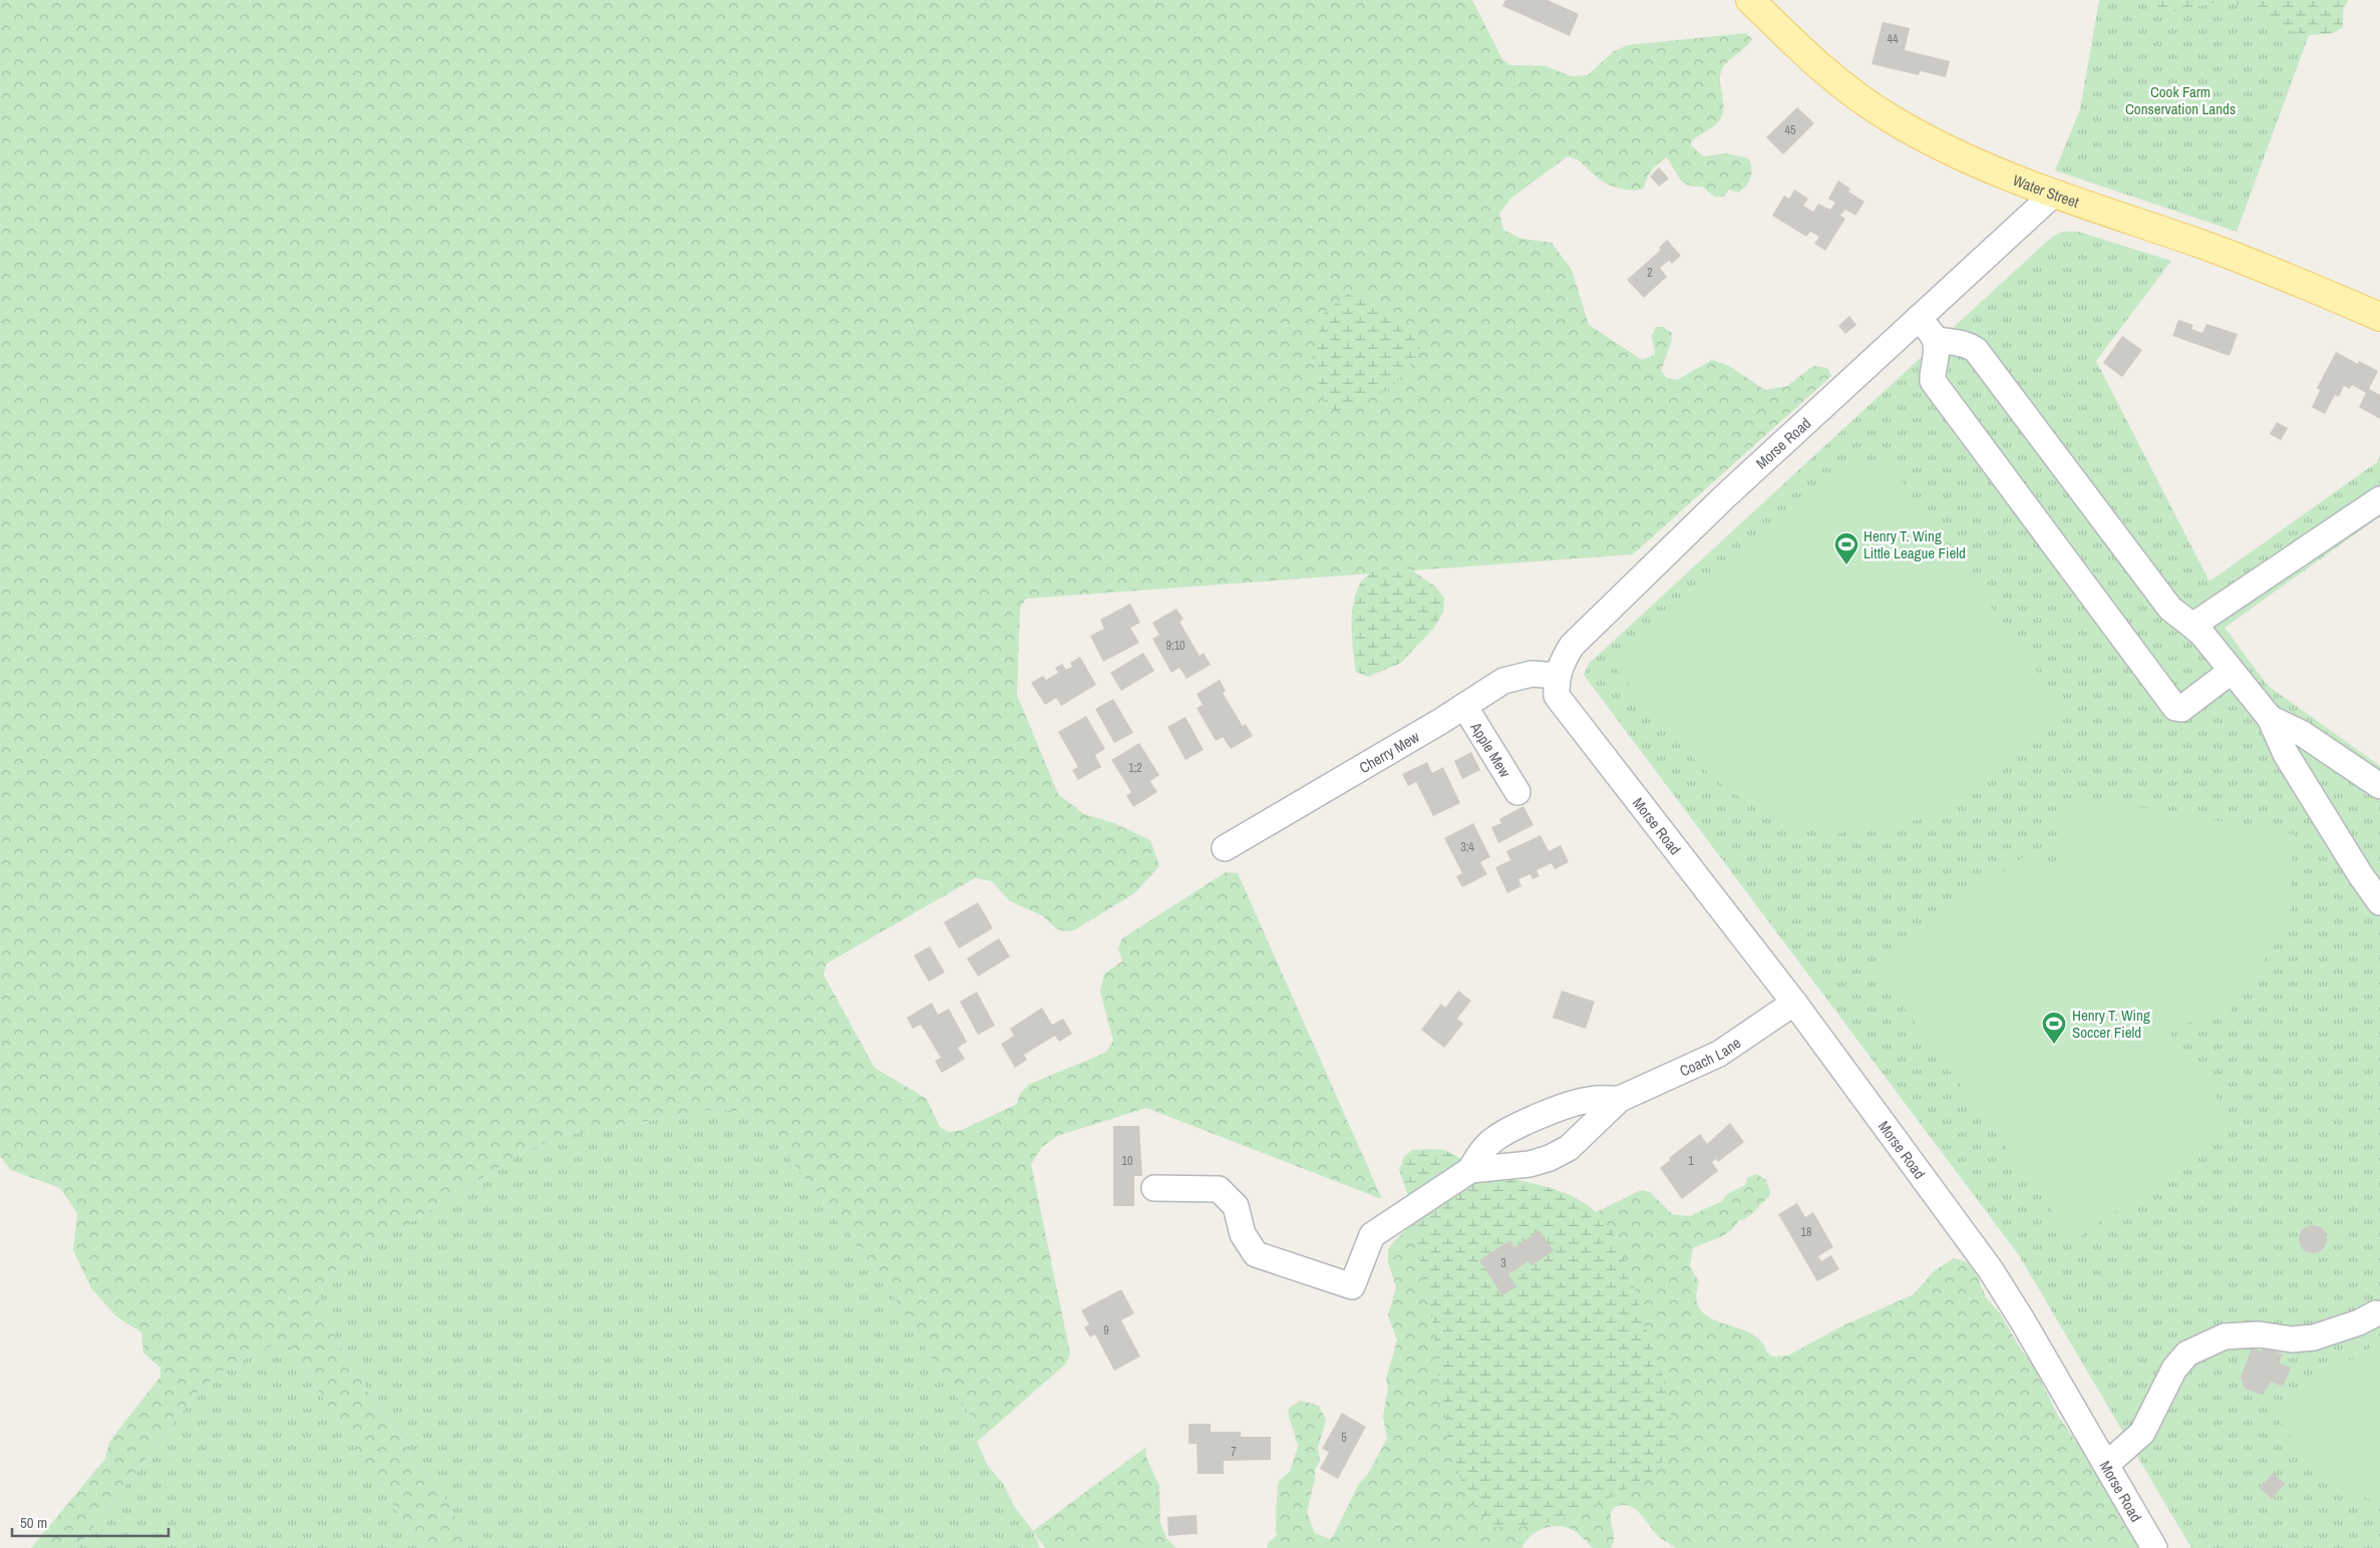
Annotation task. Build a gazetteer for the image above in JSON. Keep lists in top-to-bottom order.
{
  "streets": {
    "main road": ["Water Street"],
    "street": [
      "Morse Road",
      "Apple Mew",
      "Cherry Mew",
      "Coach Lane"
    ]
  },
  "crossings": [
    ["Water Street", "Morse Road"],
    ["Morse Road", "Cherry Mew"],
    ["Morse Road", "Coach Lane"],
    ["Apple Mew", "Cherry Mew"]
  ],
  "parks": ["Cook Farm Conservation Lands"],
  "places": {
    "sports": ["Henry T. Wing Little League Field", "Henry T. Wing Soccer Field"]
  },
  "house_numbers": [
    "44",
    "45",
    "2",
    "9;10",
    "1;2",
    "3;4",
    "10",
    "1",
    "18",
    "3",
    "9",
    "5",
    "7"
  ],
  "scale_bar": "50 m"
}
